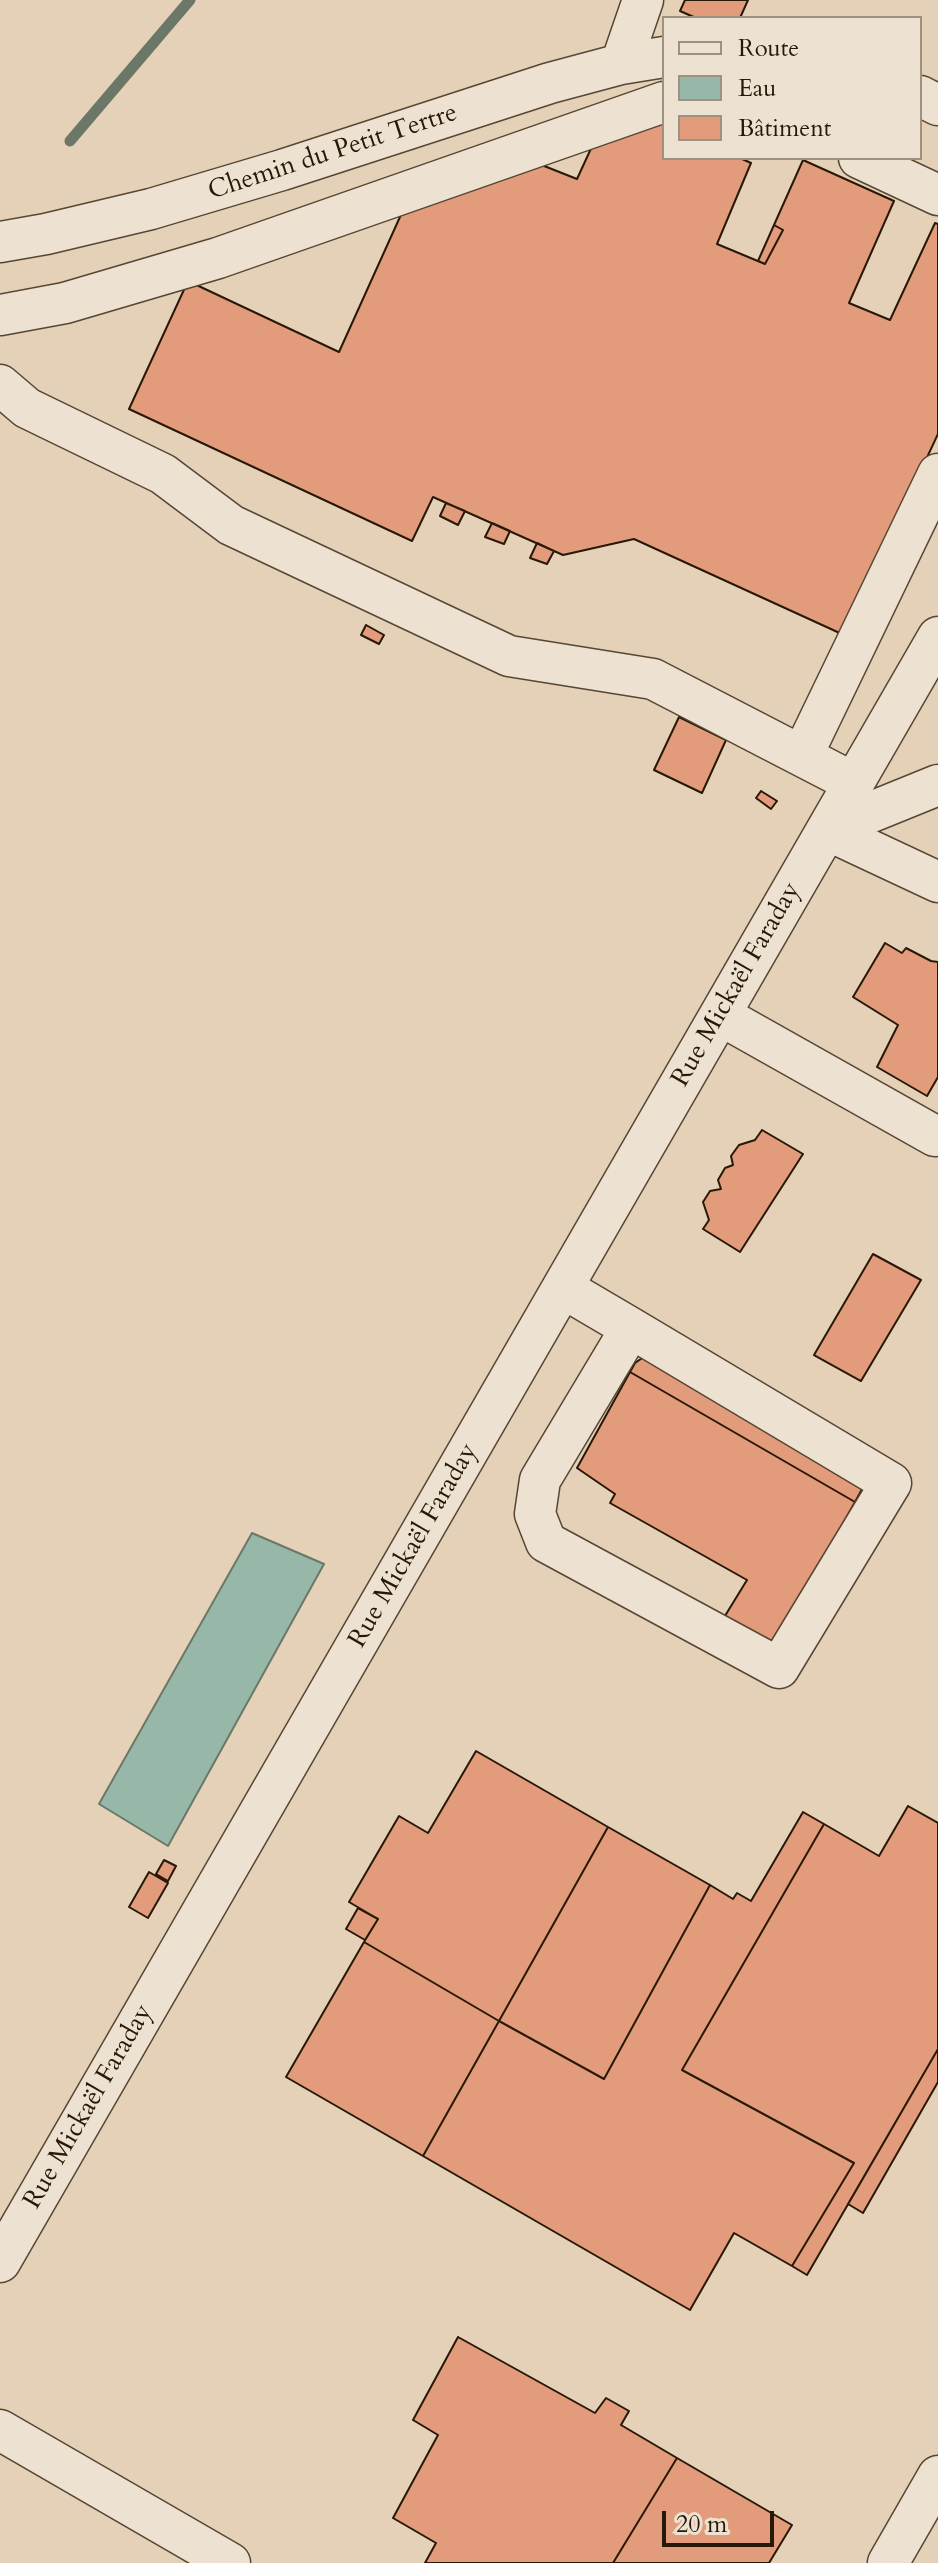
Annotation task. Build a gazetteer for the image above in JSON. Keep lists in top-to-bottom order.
{
  "streets": {
    "street": ["Chemin du Petit Tertre", "Rue Mickaël Faraday"]
  },
  "legend": ["Route", "Eau", "Bâtiment"],
  "scale_bar": "20 m"
}
